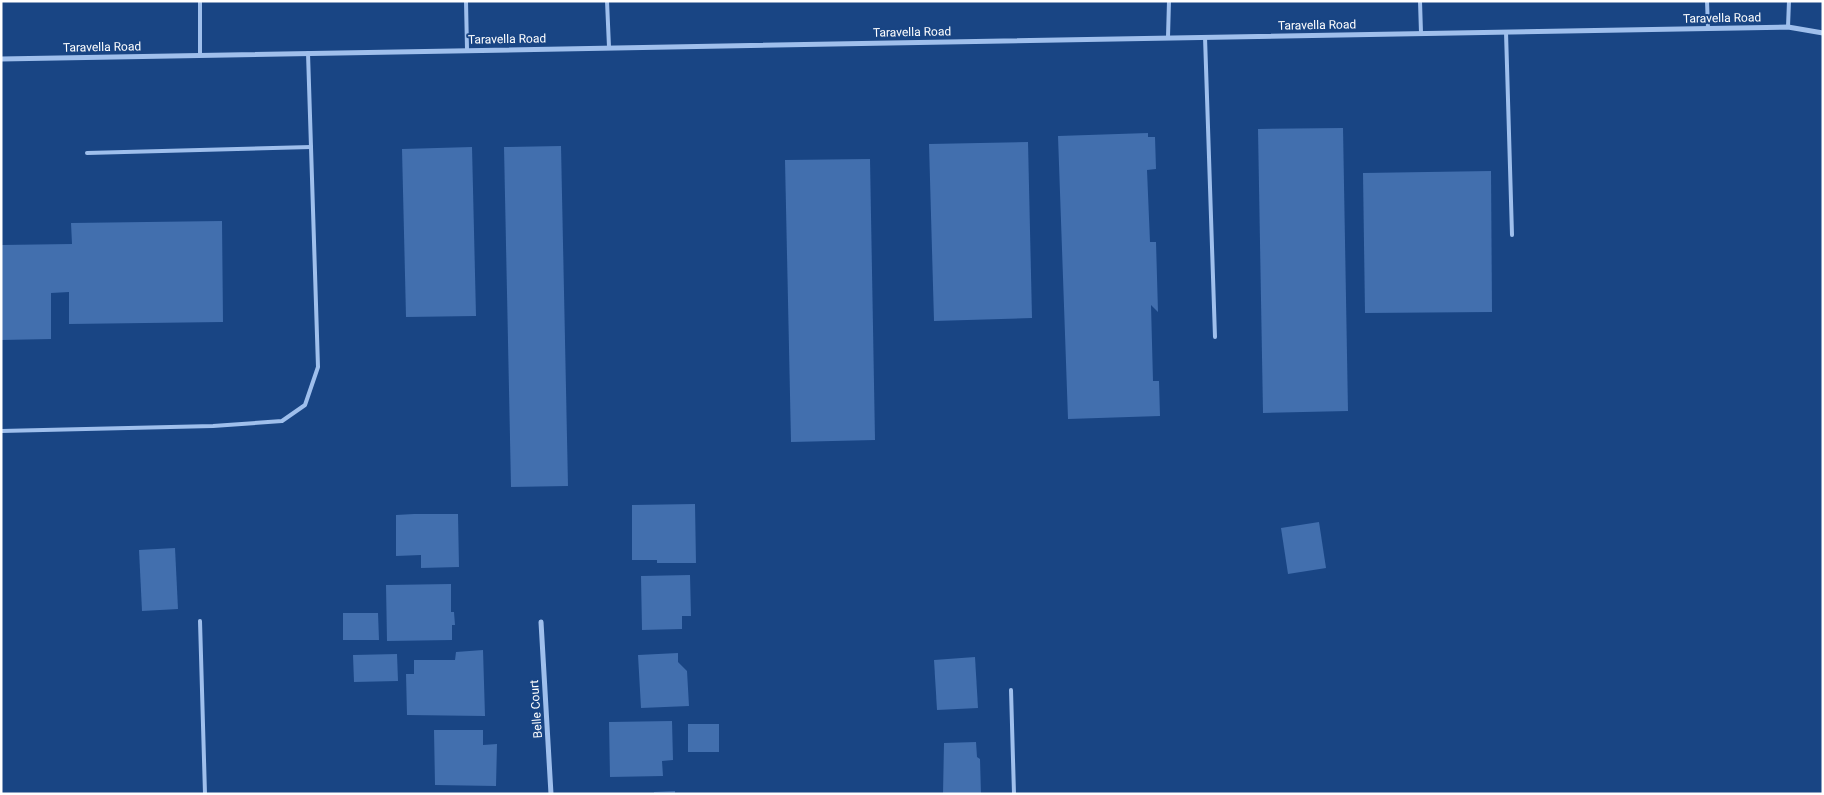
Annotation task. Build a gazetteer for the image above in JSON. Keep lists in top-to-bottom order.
{
  "streets": {
    "street": ["Taravella Road", "Belle Court"]
  }
}
